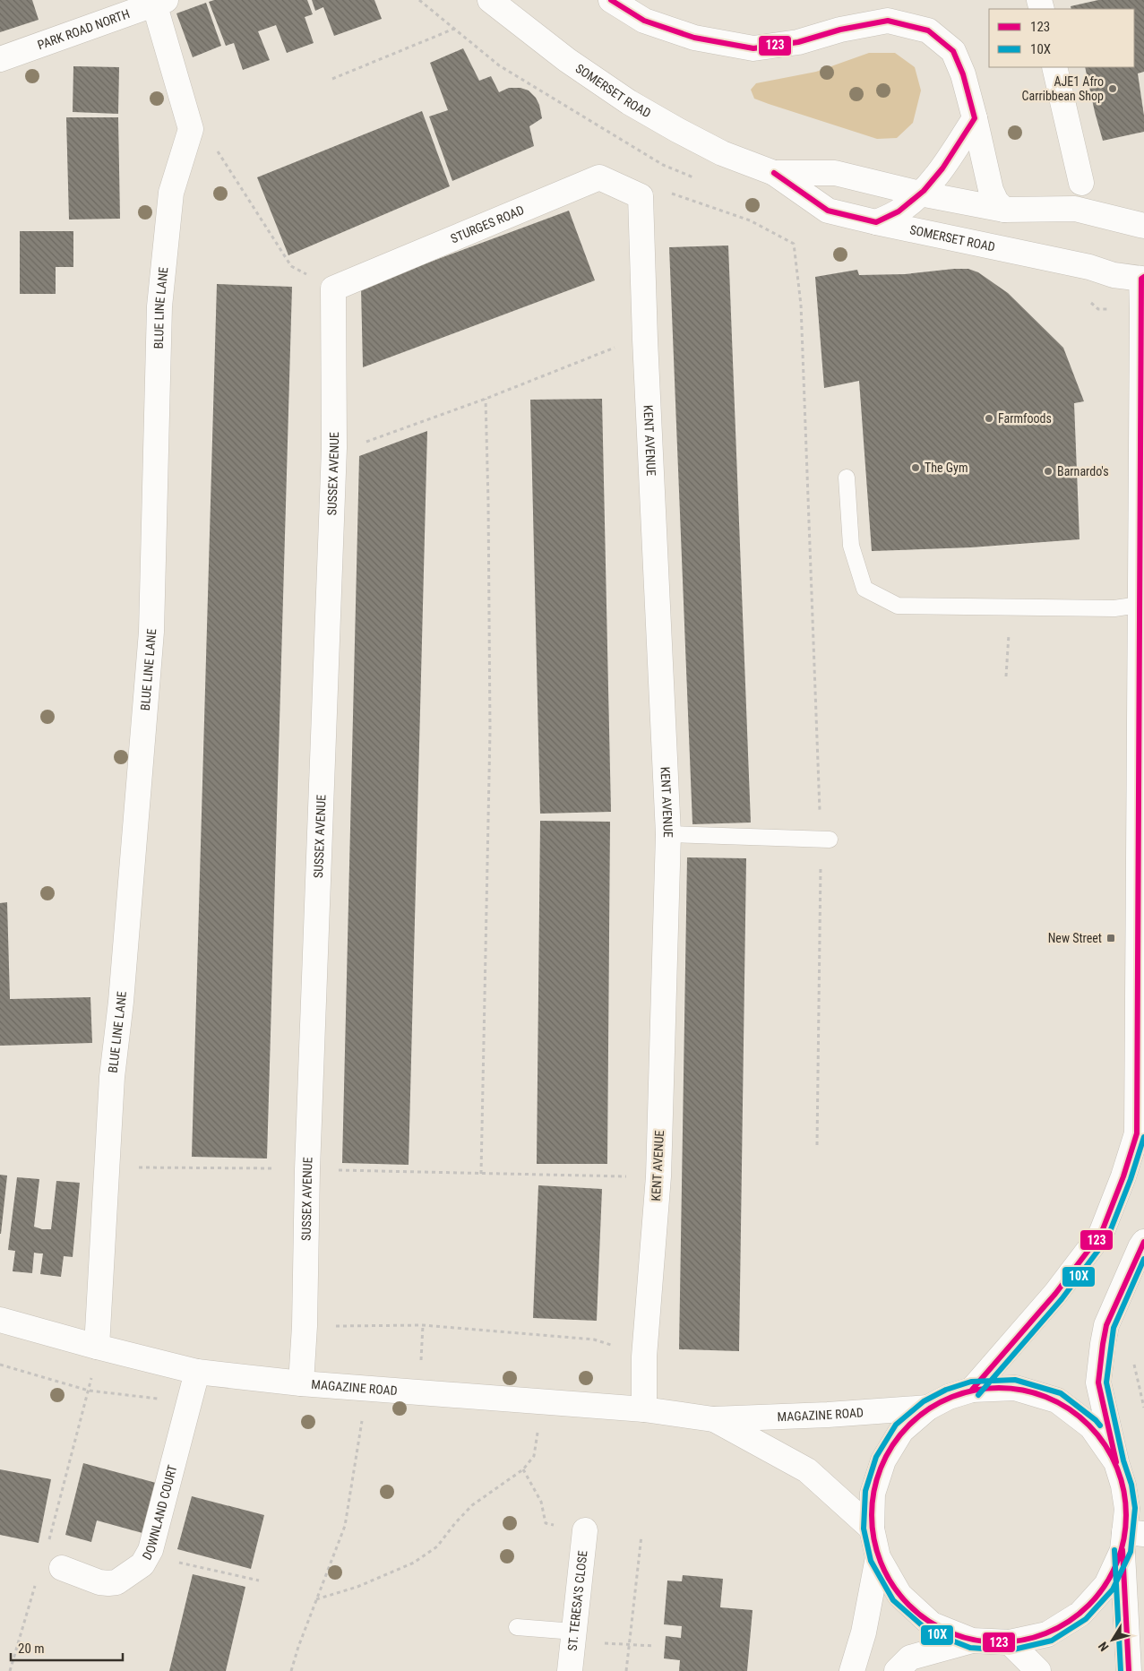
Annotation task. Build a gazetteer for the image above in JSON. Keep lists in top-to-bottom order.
{
  "streets": {
    "street": [
      "PARK ROAD NORTH",
      "SOMERSET ROAD",
      "STURGES ROAD",
      "BLUE LINE LANE",
      "KENT AVENUE",
      "SUSSEX AVENUE",
      "MAGAZINE ROAD",
      "DOWNLAND COURT",
      "ST. TERESA'S CLOSE"
    ]
  },
  "crossings": [
    ["STURGES ROAD", "KENT AVENUE"],
    ["STURGES ROAD", "SUSSEX AVENUE"],
    ["BLUE LINE LANE", "MAGAZINE ROAD"],
    ["KENT AVENUE", "MAGAZINE ROAD"],
    ["SUSSEX AVENUE", "MAGAZINE ROAD"],
    ["MAGAZINE ROAD", "DOWNLAND COURT"]
  ],
  "places": {
    "other": [
      "AJE1 Afro Carribbean Shop",
      "Farmfoods",
      "The Gym",
      "Barnardo's"
    ],
    "transit": ["New Street"]
  },
  "lines": ["transit line 123", "transit line 10X"],
  "legend": ["123", "10X"],
  "scale_bar": "20 m",
  "north": "bottom left"
}
